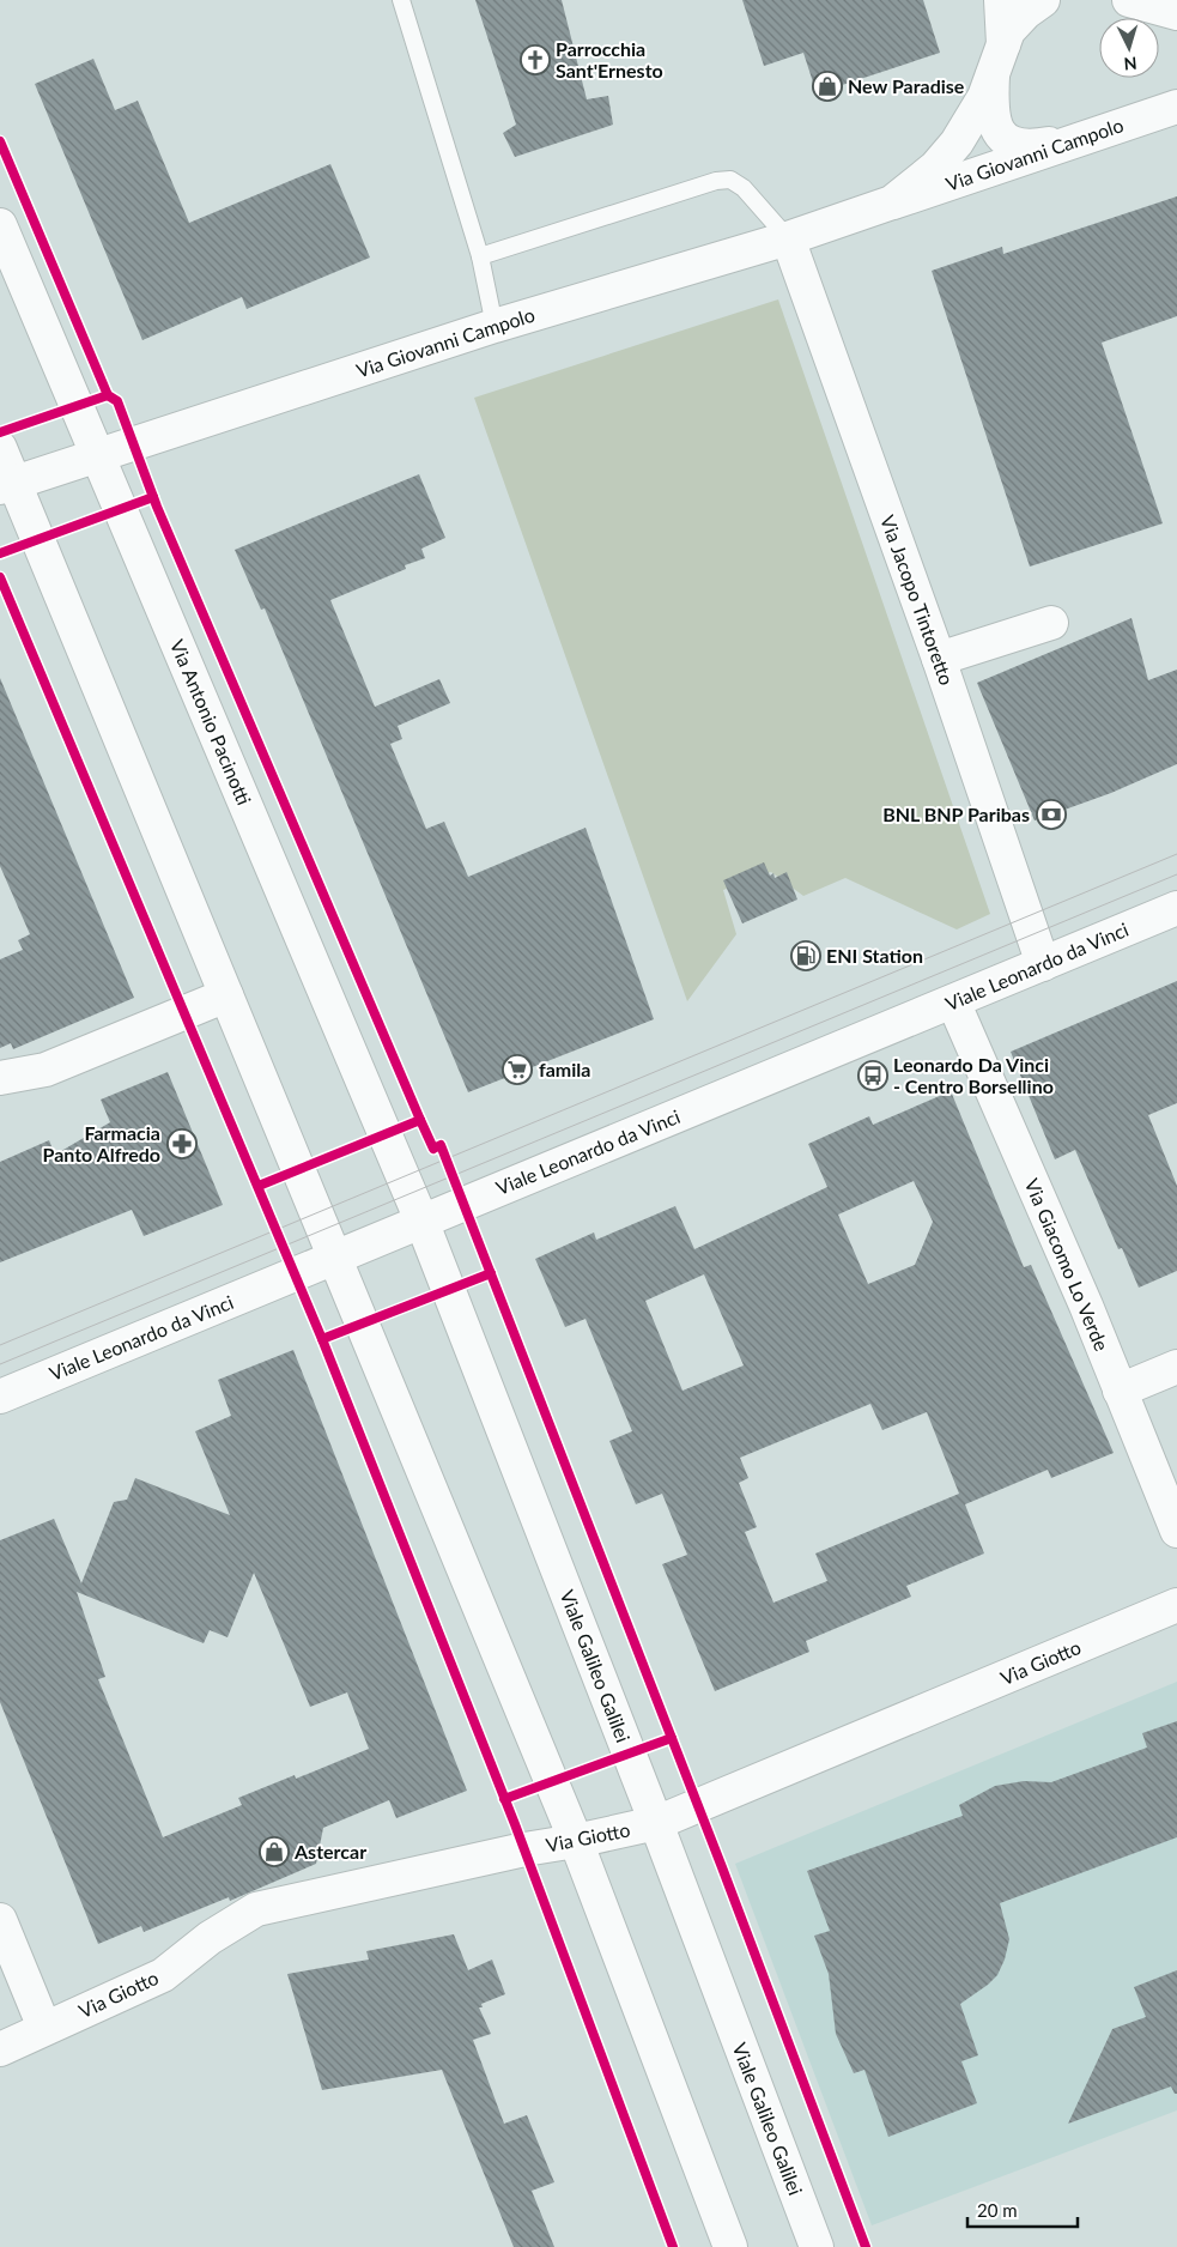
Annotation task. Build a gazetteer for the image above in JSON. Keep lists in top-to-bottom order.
{
  "streets": {
    "street": [
      "Via Giovanni Campolo",
      "Via Jacopo Tintoretto",
      "Via Antonio Pacinotti",
      "Viale Leonardo da Vinci",
      "Via Giacomo Lo Verde",
      "Via Giotto",
      "Viale Galileo Galilei"
    ]
  },
  "crossings": [
    ["Via Giovanni Campolo", "Via Jacopo Tintoretto"],
    ["Via Giovanni Campolo", "Via Antonio Pacinotti"],
    ["Via Jacopo Tintoretto", "Viale Leonardo da Vinci"],
    ["Via Antonio Pacinotti", "Viale Leonardo da Vinci"],
    ["Via Antonio Pacinotti", "Viale Galileo Galilei"],
    ["Viale Leonardo da Vinci", "Via Giacomo Lo Verde"],
    ["Viale Leonardo da Vinci", "Viale Galileo Galilei"],
    ["Via Giotto", "Viale Galileo Galilei"]
  ],
  "places": {
    "church": ["Parrocchia Sant'Ernesto"],
    "shop": ["New Paradise", "Astercar"],
    "bank": ["BNL BNP Paribas"],
    "fuel station": ["ENI Station"],
    "supermarket": ["famila"],
    "bus stop": ["Leonardo Da Vinci - Centro Borsellino"],
    "pharmacy": ["Farmacia Panto Alfredo"]
  },
  "scale_bar": "20 m",
  "north": "bottom"
}
